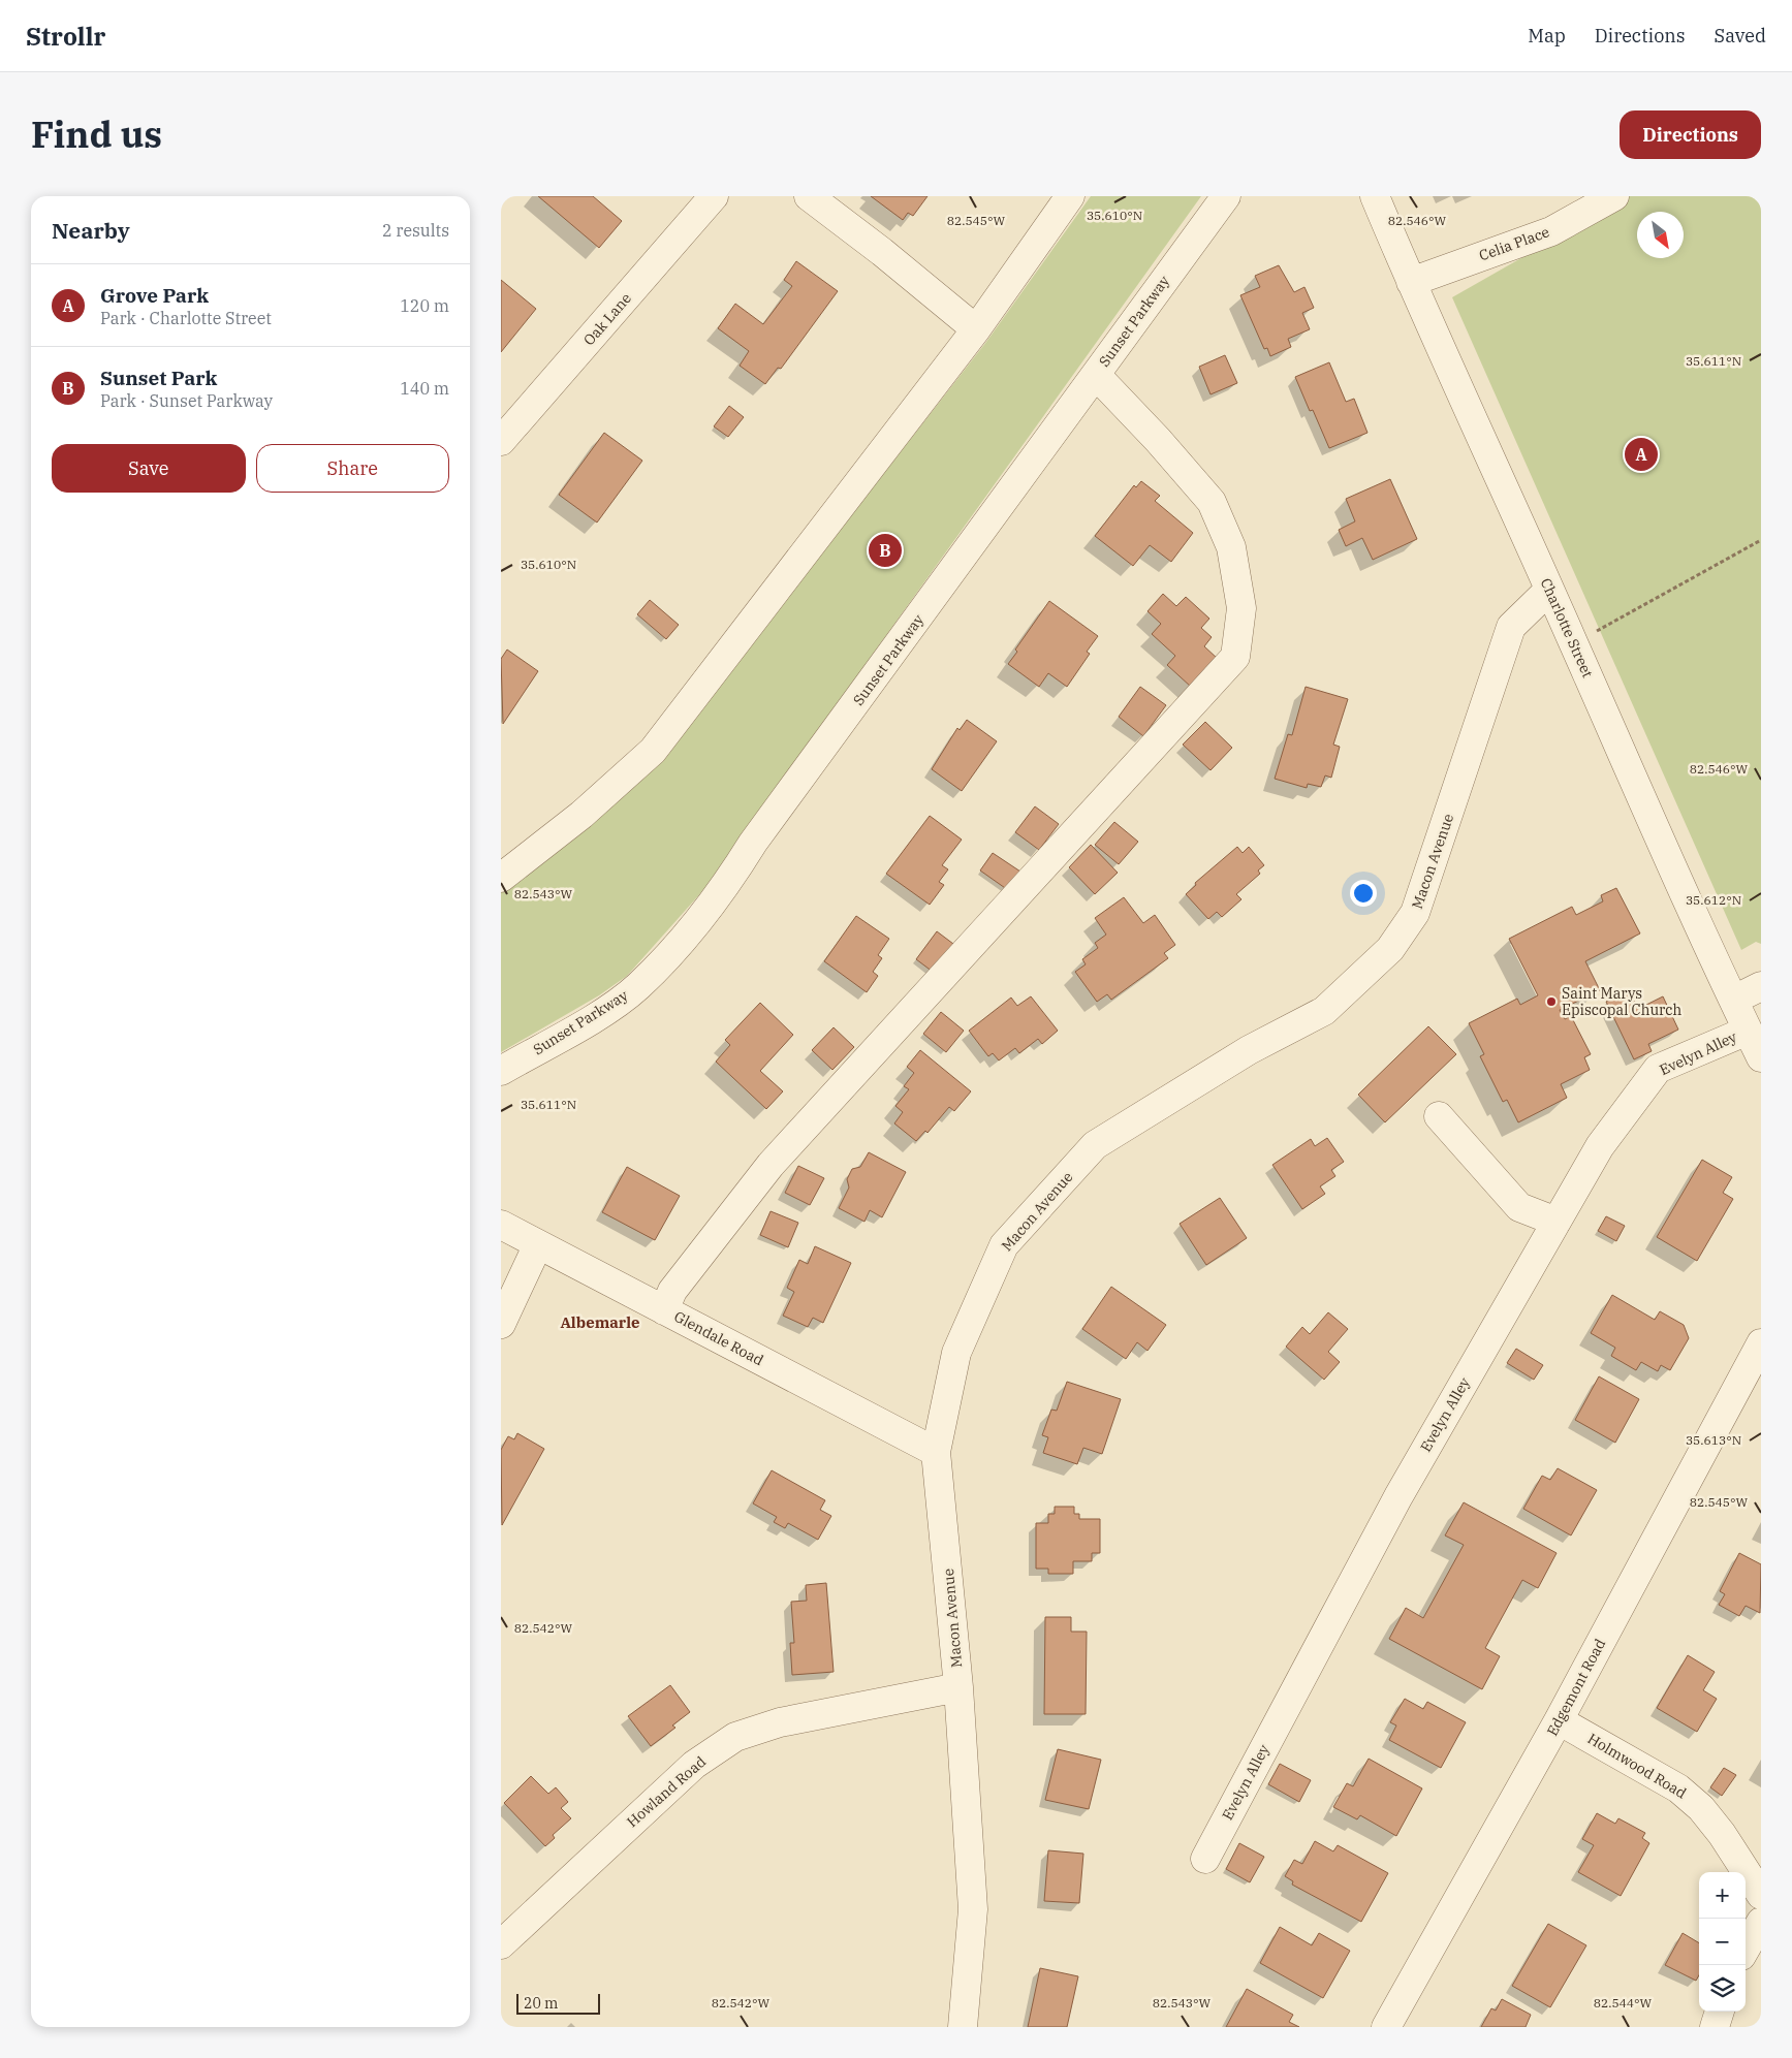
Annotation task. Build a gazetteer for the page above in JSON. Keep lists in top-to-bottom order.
{
  "streets": {
    "street": [
      "Celia Place",
      "Oak Lane",
      "Sunset Parkway",
      "Charlotte Street",
      "Macon Avenue",
      "Evelyn Alley",
      "Glendale Road",
      "Edgemont Road",
      "Holmwood Road",
      "Howland Road"
    ]
  },
  "crossings": [
    ["Celia Place", "Charlotte Street"],
    ["Charlotte Street", "Macon Avenue"],
    ["Charlotte Street", "Evelyn Alley"],
    ["Macon Avenue", "Glendale Road"],
    ["Macon Avenue", "Howland Road"],
    ["Edgemont Road", "Holmwood Road"]
  ],
  "districts": ["Albemarle"],
  "places": ["Saint Marys Episcopal Church"],
  "scale_bar": "20 m",
  "north": "bottom right",
  "page": {
    "header": "Strollr",
    "nav": ["Map", "Directions", "Saved"],
    "title": "Find us",
    "buttons": [
      "Directions",
      ["Save", "Share"]
    ],
    "heading": ["Nearby", "2 results"],
    "list": [
      {
        "mark": "A",
        "name": "Grove Park",
        "note": "Park · Charlotte Street",
        "value": "120 m"
      },
      {
        "mark": "B",
        "name": "Sunset Park",
        "note": "Park · Sunset Parkway",
        "value": "140 m"
      }
    ],
    "pins": ["A", "B"],
    "map_buttons": ["+", "−"],
    "scale": "20 m"
  },
  "coordinates": [
    "35.610°N",
    "82.545°W",
    "82.546°W",
    "35.611°N",
    "82.543°W",
    "35.612°N",
    "35.613°N",
    "82.542°W",
    "82.544°W"
  ]
}
